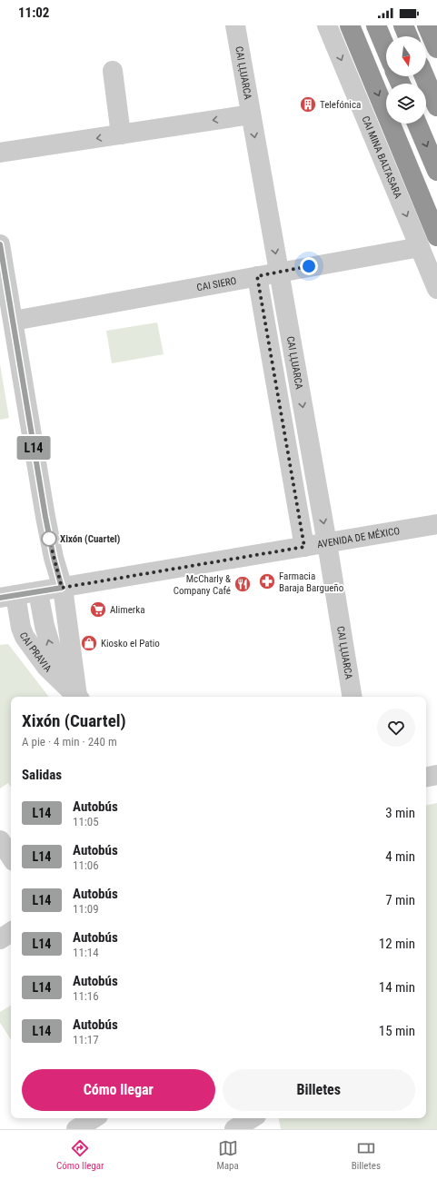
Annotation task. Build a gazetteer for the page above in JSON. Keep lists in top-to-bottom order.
{
  "streets": {
    "street": [
      "CAI ḶḶUARCA",
      "CAI MINA BALTASARA",
      "CAI SIERO",
      "AVENIDA DE MÉXICO",
      "CAI PRAVIA"
    ]
  },
  "crossings": [
    ["CAI ḶḶUARCA", "CAI SIERO"],
    ["CAI ḶḶUARCA", "AVENIDA DE MÉXICO"],
    ["CAI MINA BALTASARA", "CAI SIERO"],
    ["AVENIDA DE MÉXICO", "CAI PRAVIA"]
  ],
  "one_way": ["CAI MINA BALTASARA"],
  "places": {
    "building": ["Telefónica"],
    "other": ["Xixón (Cuartel)"],
    "pharmacy": ["Farmacia Baraja Bargueño"],
    "restaurant": ["McCharly & Company Café"],
    "supermarket": ["Alimerka"],
    "shop": ["Kiosko el Patio"]
  },
  "lines": ["bus line L14"],
  "north": "bottom",
  "page": {
    "status": "11:02",
    "on_map": "L14",
    "heading": [
      ["Xixón (Cuartel)", "A pie · 4 min · 240 m"],
      "Salidas"
    ],
    "list": [
      {
        "mark": "L14",
        "name": "Autobús",
        "note": "11:05",
        "value": "3 min"
      },
      {
        "mark": "L14",
        "name": "Autobús",
        "note": "11:06",
        "value": "4 min"
      },
      {
        "mark": "L14",
        "name": "Autobús",
        "note": "11:09",
        "value": "7 min"
      },
      {
        "mark": "L14",
        "name": "Autobús",
        "note": "11:14",
        "value": "12 min"
      },
      {
        "mark": "L14",
        "name": "Autobús",
        "note": "11:16",
        "value": "14 min"
      },
      {
        "mark": "L14",
        "name": "Autobús",
        "note": "11:17",
        "value": "15 min"
      }
    ],
    "buttons": ["Cómo llegar", "Billetes"],
    "tabs": ["Cómo llegar", "Mapa", "Billetes"]
  }
}
